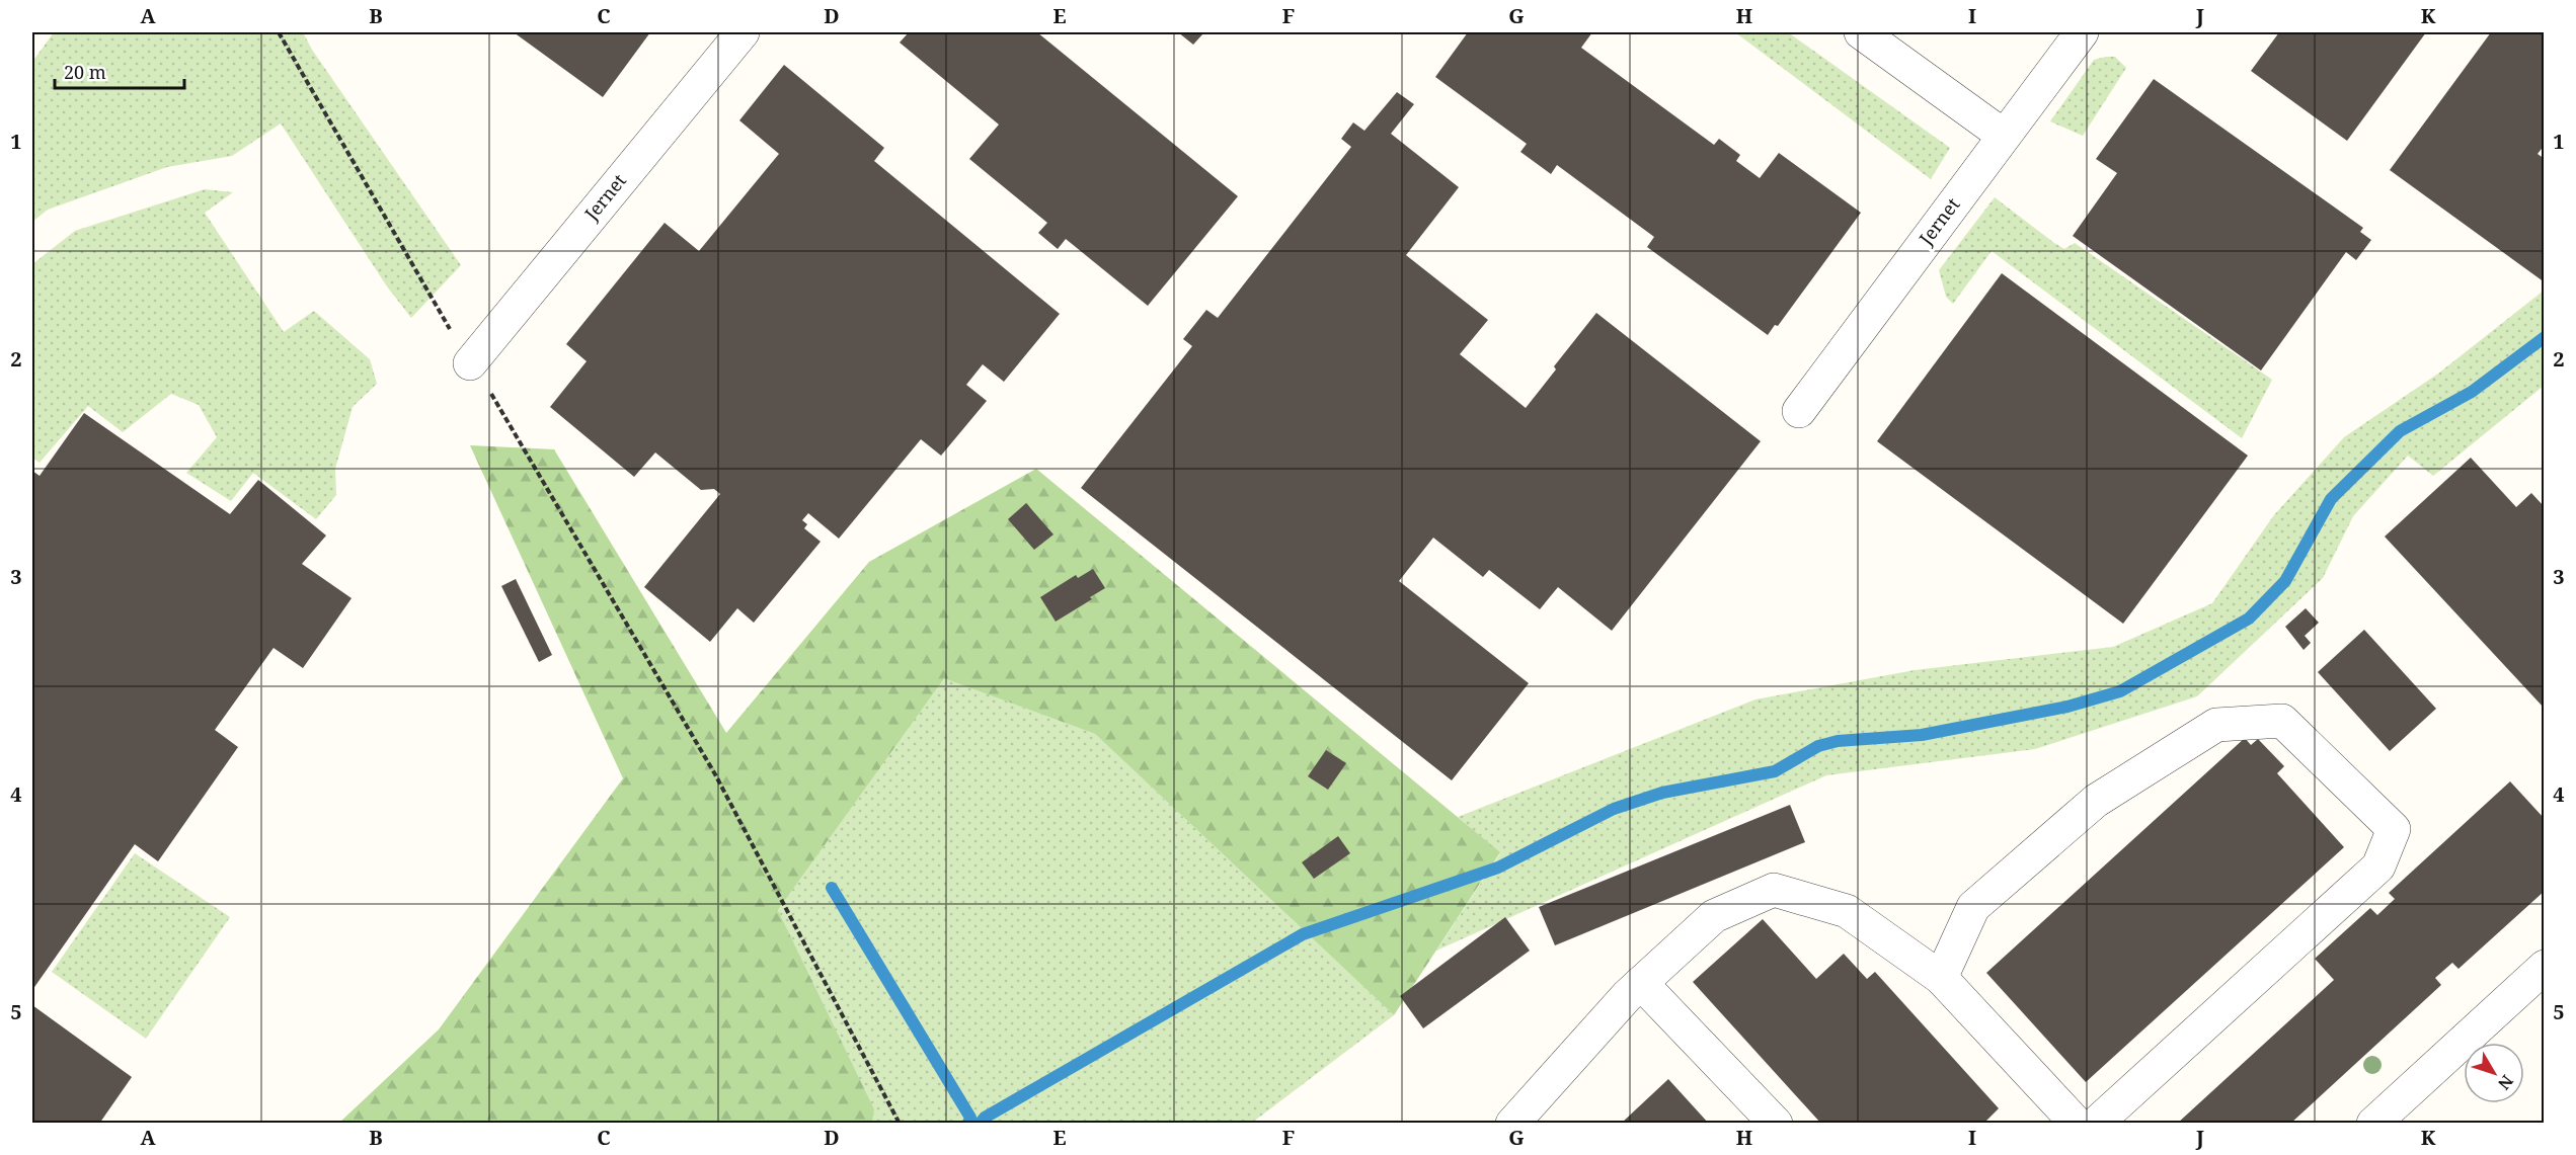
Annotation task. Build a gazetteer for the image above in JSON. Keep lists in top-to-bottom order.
{
  "streets": {
    "street": ["Jernet"]
  },
  "scale_bar": "20 m",
  "north": "bottom right",
  "grid": {
    "columns": [
      "A",
      "B",
      "C",
      "D",
      "E",
      "F",
      "G",
      "H",
      "I",
      "J",
      "K"
    ],
    "rows": [
      "1",
      "2",
      "3",
      "4",
      "5"
    ]
  }
}
